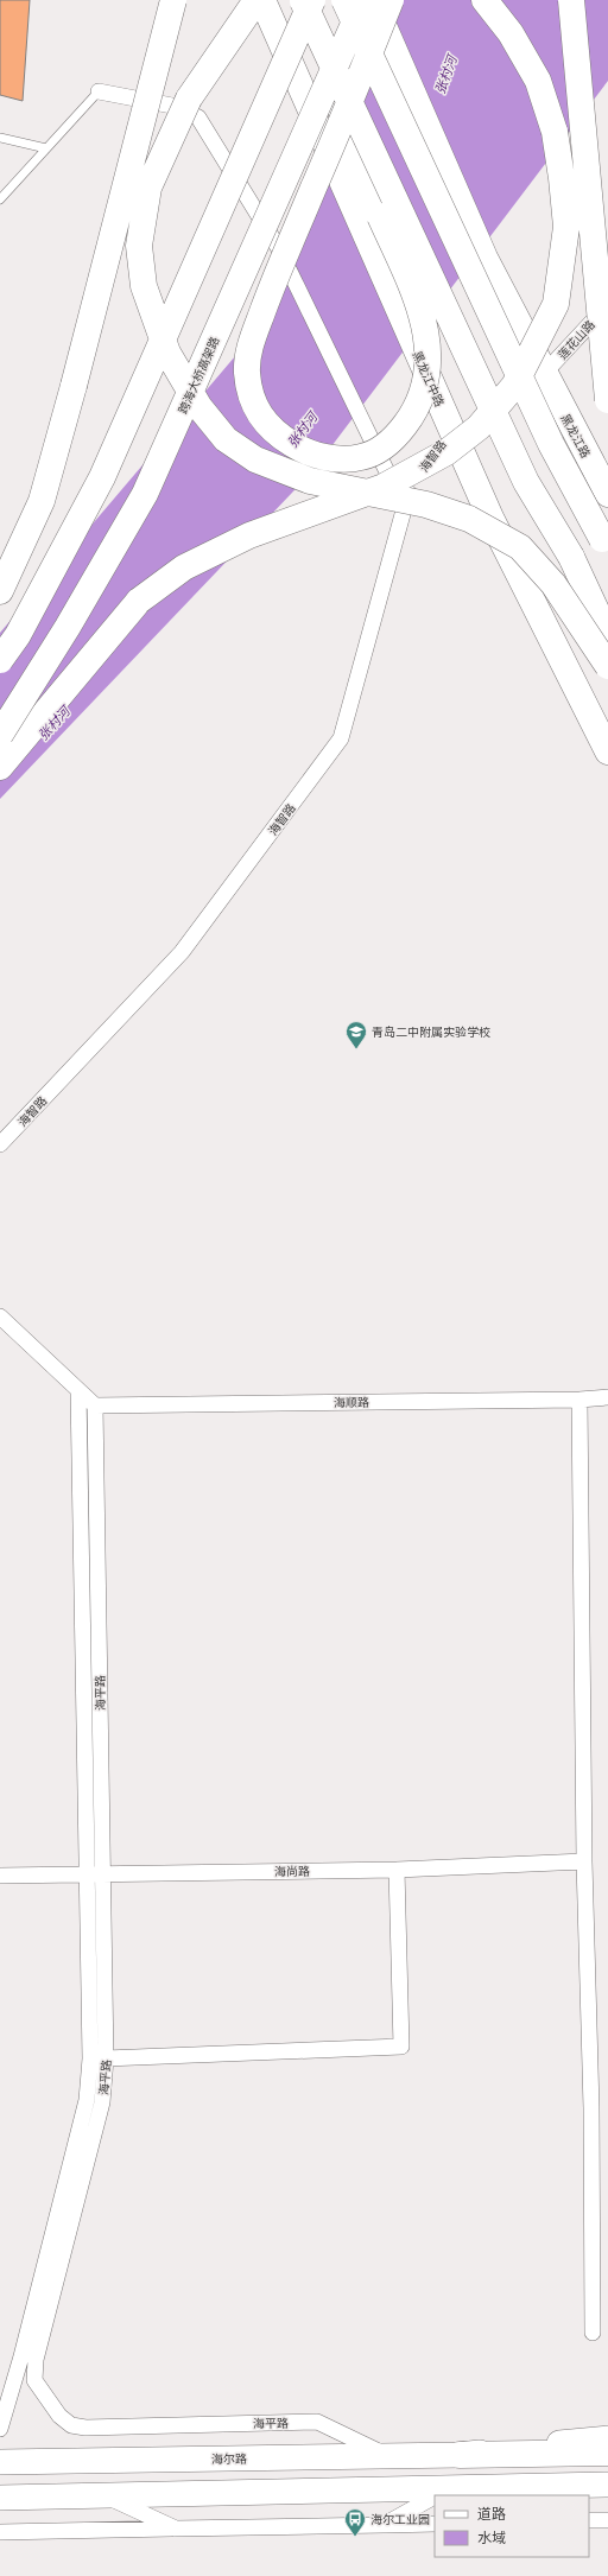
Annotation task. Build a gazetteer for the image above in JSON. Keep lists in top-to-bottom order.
{
  "streets": {
    "highway": ["跨海大桥高架路", "黑龙江中路", "黑龙江路"],
    "main road": ["海尔路"],
    "street": [
      "莲花山路",
      "海智路",
      "海顺路",
      "海平路",
      "海尚路"
    ]
  },
  "crossings": [
    ["莲花山路", "黑龙江中路"],
    ["莲花山路", "黑龙江路"],
    ["莲花山路", "海智路"],
    ["黑龙江中路", "海智路"],
    ["海顺路", "海平路"],
    ["海平路", "海尚路"],
    ["海平路", "海尔路"]
  ],
  "water": ["张村河"],
  "places": {
    "school or university": ["青岛二中附属实验学校"],
    "bus stop": ["海尔工业园"]
  },
  "legend": ["道路", "水域"]
}
